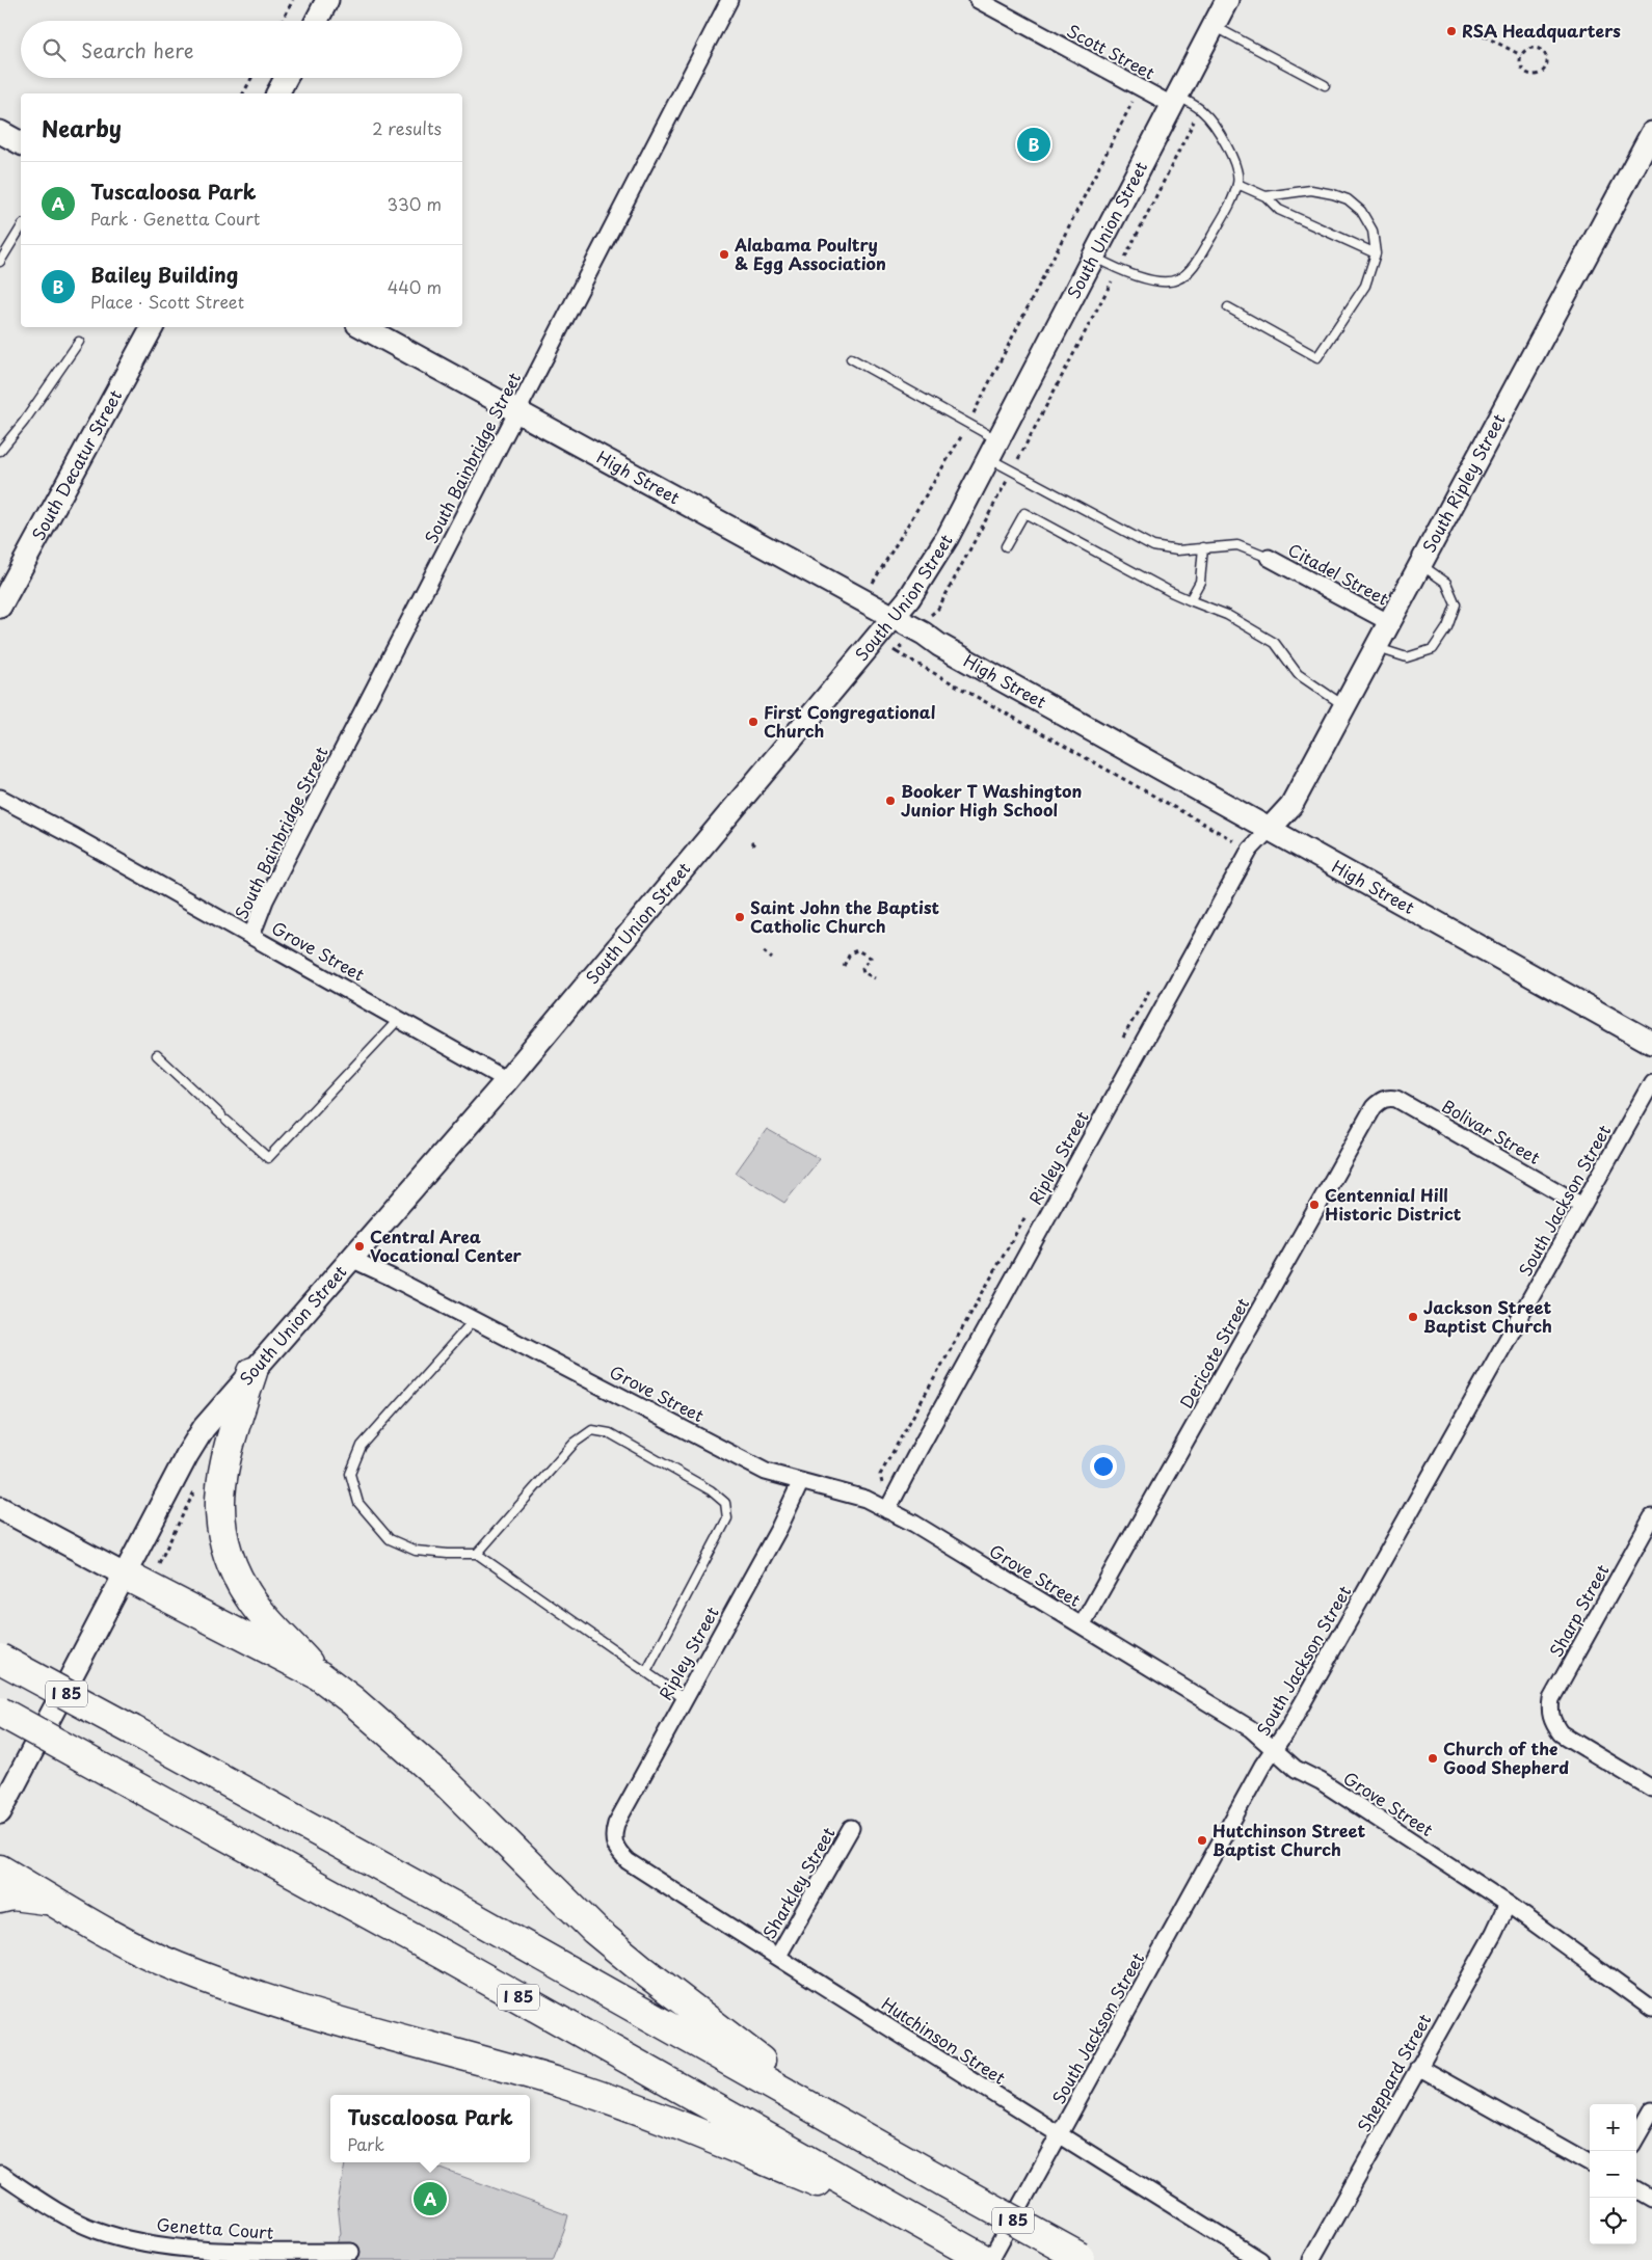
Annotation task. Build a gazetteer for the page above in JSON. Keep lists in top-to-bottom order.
{
  "streets": {
    "highway": ["I 85"],
    "main road": [
      "South Union Street",
      "South Decatur Street",
      "High Street",
      "South Ripley Street"
    ],
    "street": [
      "Scott Street",
      "South Bainbridge Street",
      "Citadel Street",
      "Grove Street",
      "Bolivar Street",
      "Ripley Street",
      "South Jackson Street",
      "Dericote Street",
      "Sharp Street",
      "Sharkley Street",
      "Hutchinson Street",
      "Sheppard Street",
      "Genetta Court"
    ]
  },
  "crossings": [
    ["Scott Street", "South Union Street"],
    ["South Union Street", "High Street"],
    ["South Union Street", "Grove Street"],
    ["South Bainbridge Street", "High Street"],
    ["South Bainbridge Street", "Grove Street"],
    ["High Street", "South Ripley Street"],
    ["High Street", "Ripley Street"],
    ["South Ripley Street", "Citadel Street"],
    ["South Ripley Street", "Ripley Street"],
    ["Grove Street", "Ripley Street"],
    ["Grove Street", "South Jackson Street"],
    ["Grove Street", "Dericote Street"],
    ["Grove Street", "Sheppard Street"],
    ["Bolivar Street", "South Jackson Street"],
    ["Bolivar Street", "Dericote Street"],
    ["Ripley Street", "Hutchinson Street"],
    ["South Jackson Street", "Hutchinson Street"],
    ["Sharkley Street", "Hutchinson Street"]
  ],
  "places": [
    "RSA Headquarters",
    "Alabama Poultry & Egg Association",
    "First Congregational Church",
    "Booker T Washington Junior High School",
    "Saint John the Baptist Catholic Church",
    "Centennial Hill Historic District",
    "Central Area Vocational Center",
    "Jackson Street Baptist Church",
    "Church of the Good Shepherd",
    "Hutchinson Street Baptist Church"
  ],
  "page": {
    "search": "Search here",
    "heading": ["Nearby", "2 results"],
    "pins": ["B", "A"],
    "list": [
      {
        "mark": "A",
        "name": "Tuscaloosa Park",
        "note": "Park · Genetta Court",
        "value": "330 m"
      },
      {
        "mark": "B",
        "name": "Bailey Building",
        "note": "Place · Scott Street",
        "value": "440 m"
      }
    ],
    "popup": ["Tuscaloosa Park", "Park"],
    "map_buttons": ["+", "−"]
  }
}
